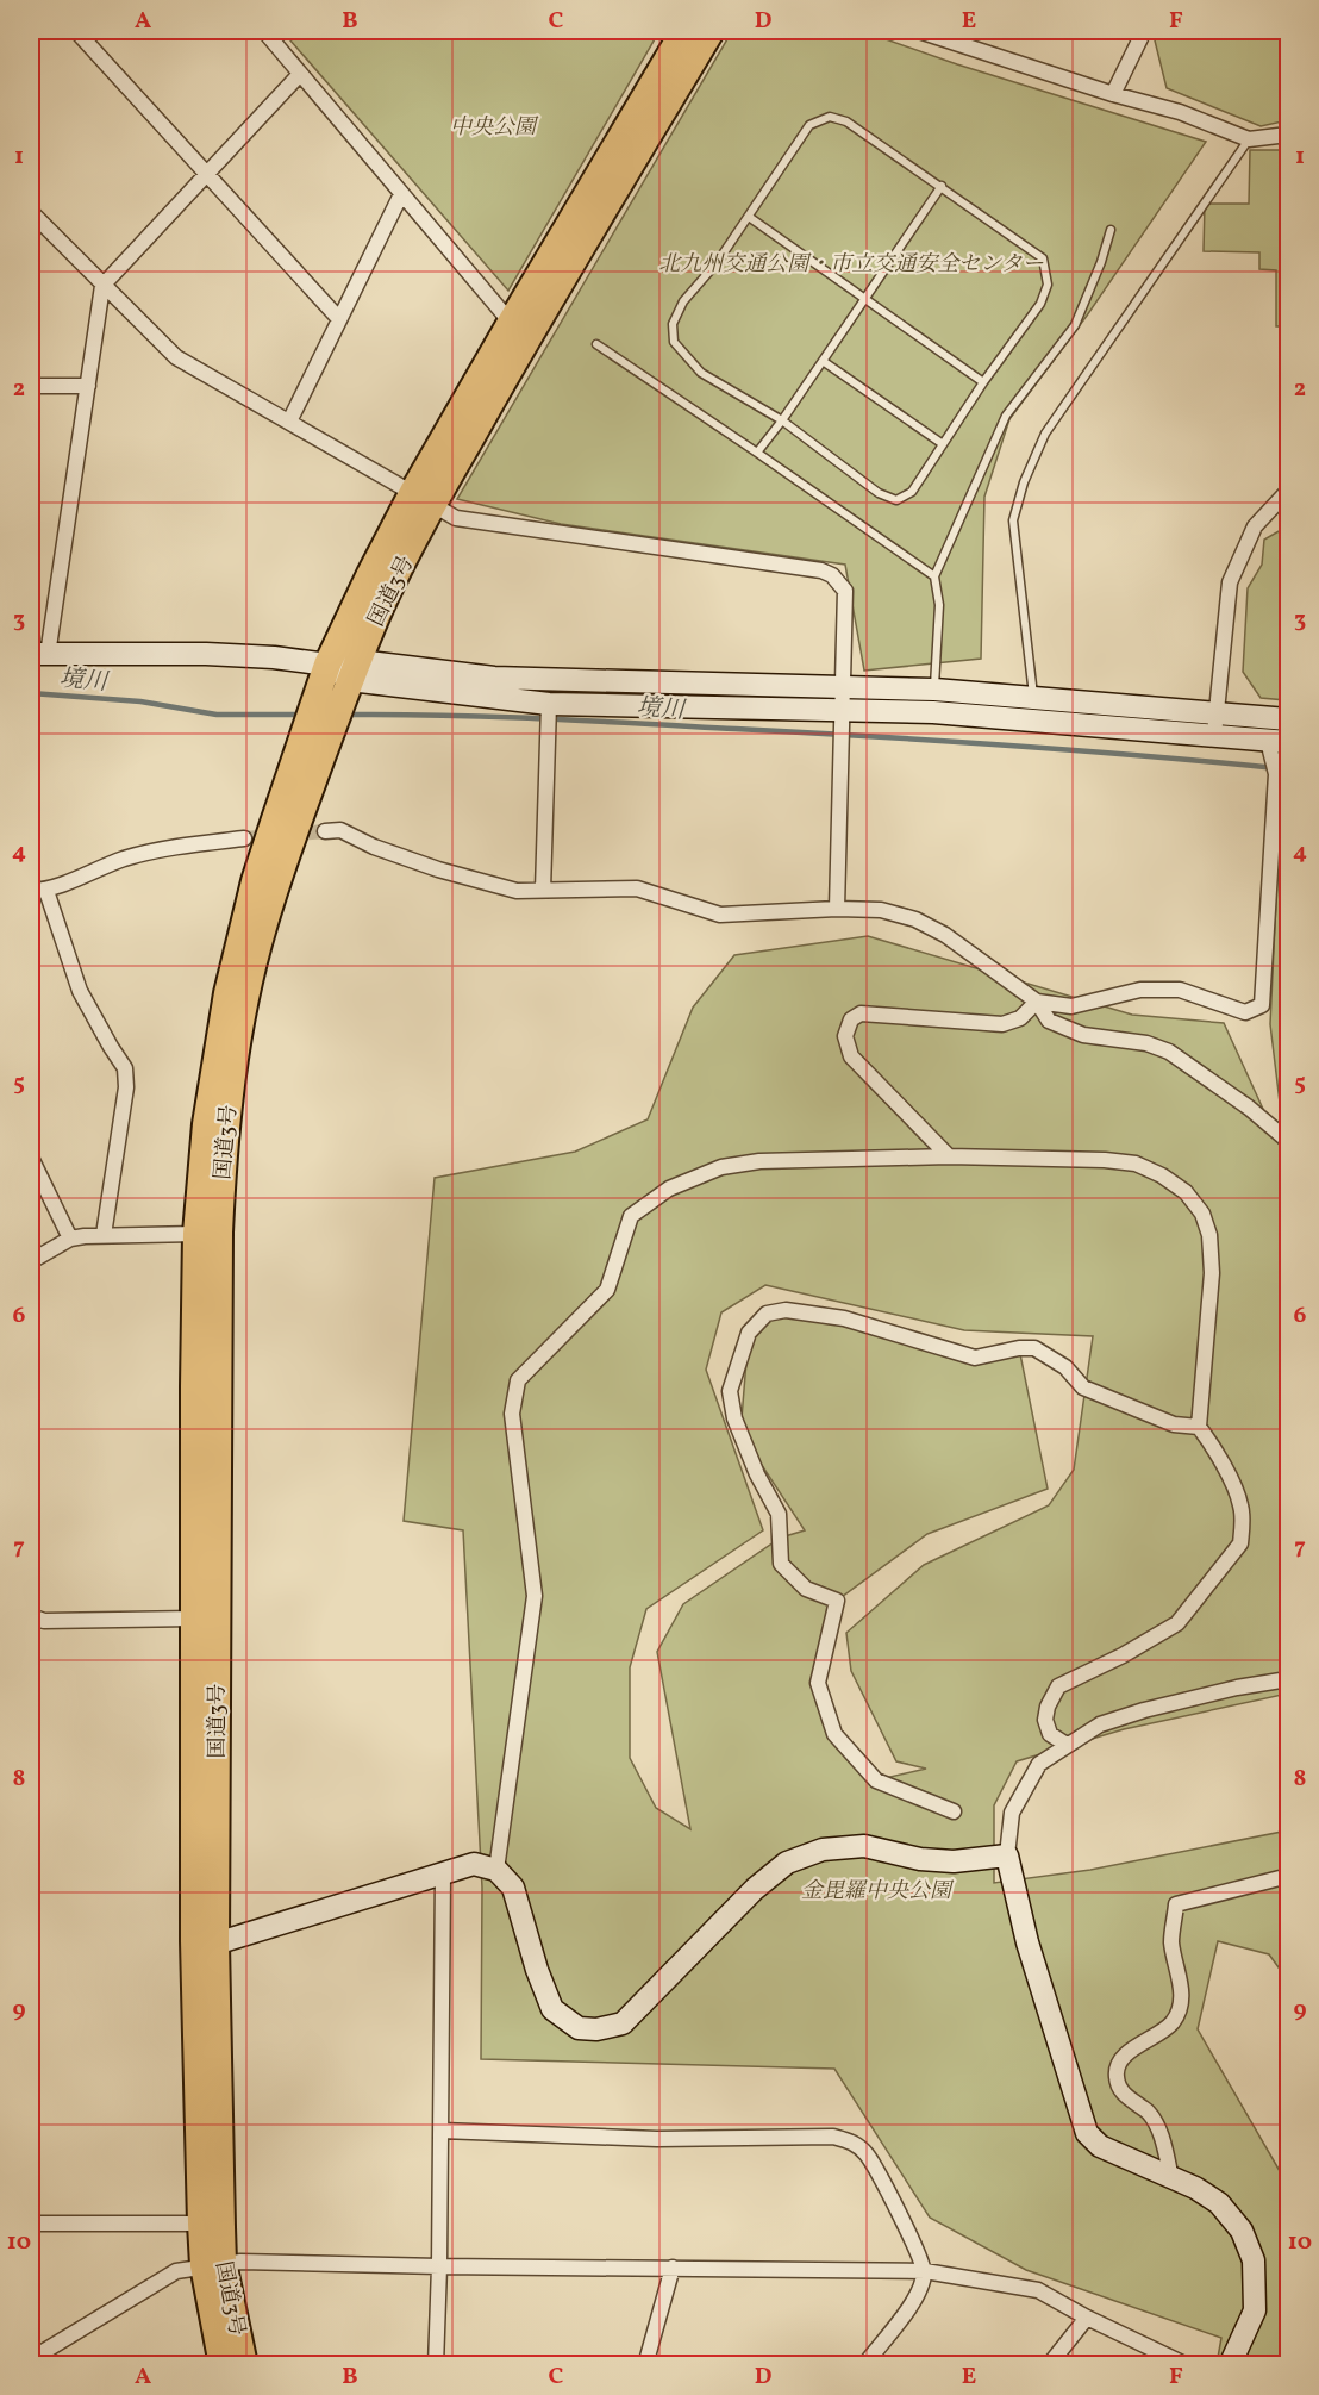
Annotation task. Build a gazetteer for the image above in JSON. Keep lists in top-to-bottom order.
{
  "streets": {
    "highway": ["国道3号"]
  },
  "water": ["境川"],
  "parks": ["中央公園", "北九州交通公園・市立交通安全センター", "金毘羅中央公園"],
  "grid": {
    "columns": [
      "A",
      "B",
      "C",
      "D",
      "E",
      "F"
    ],
    "rows": [
      "1",
      "2",
      "3",
      "4",
      "5",
      "6",
      "7",
      "8",
      "9",
      "10"
    ]
  }
}
